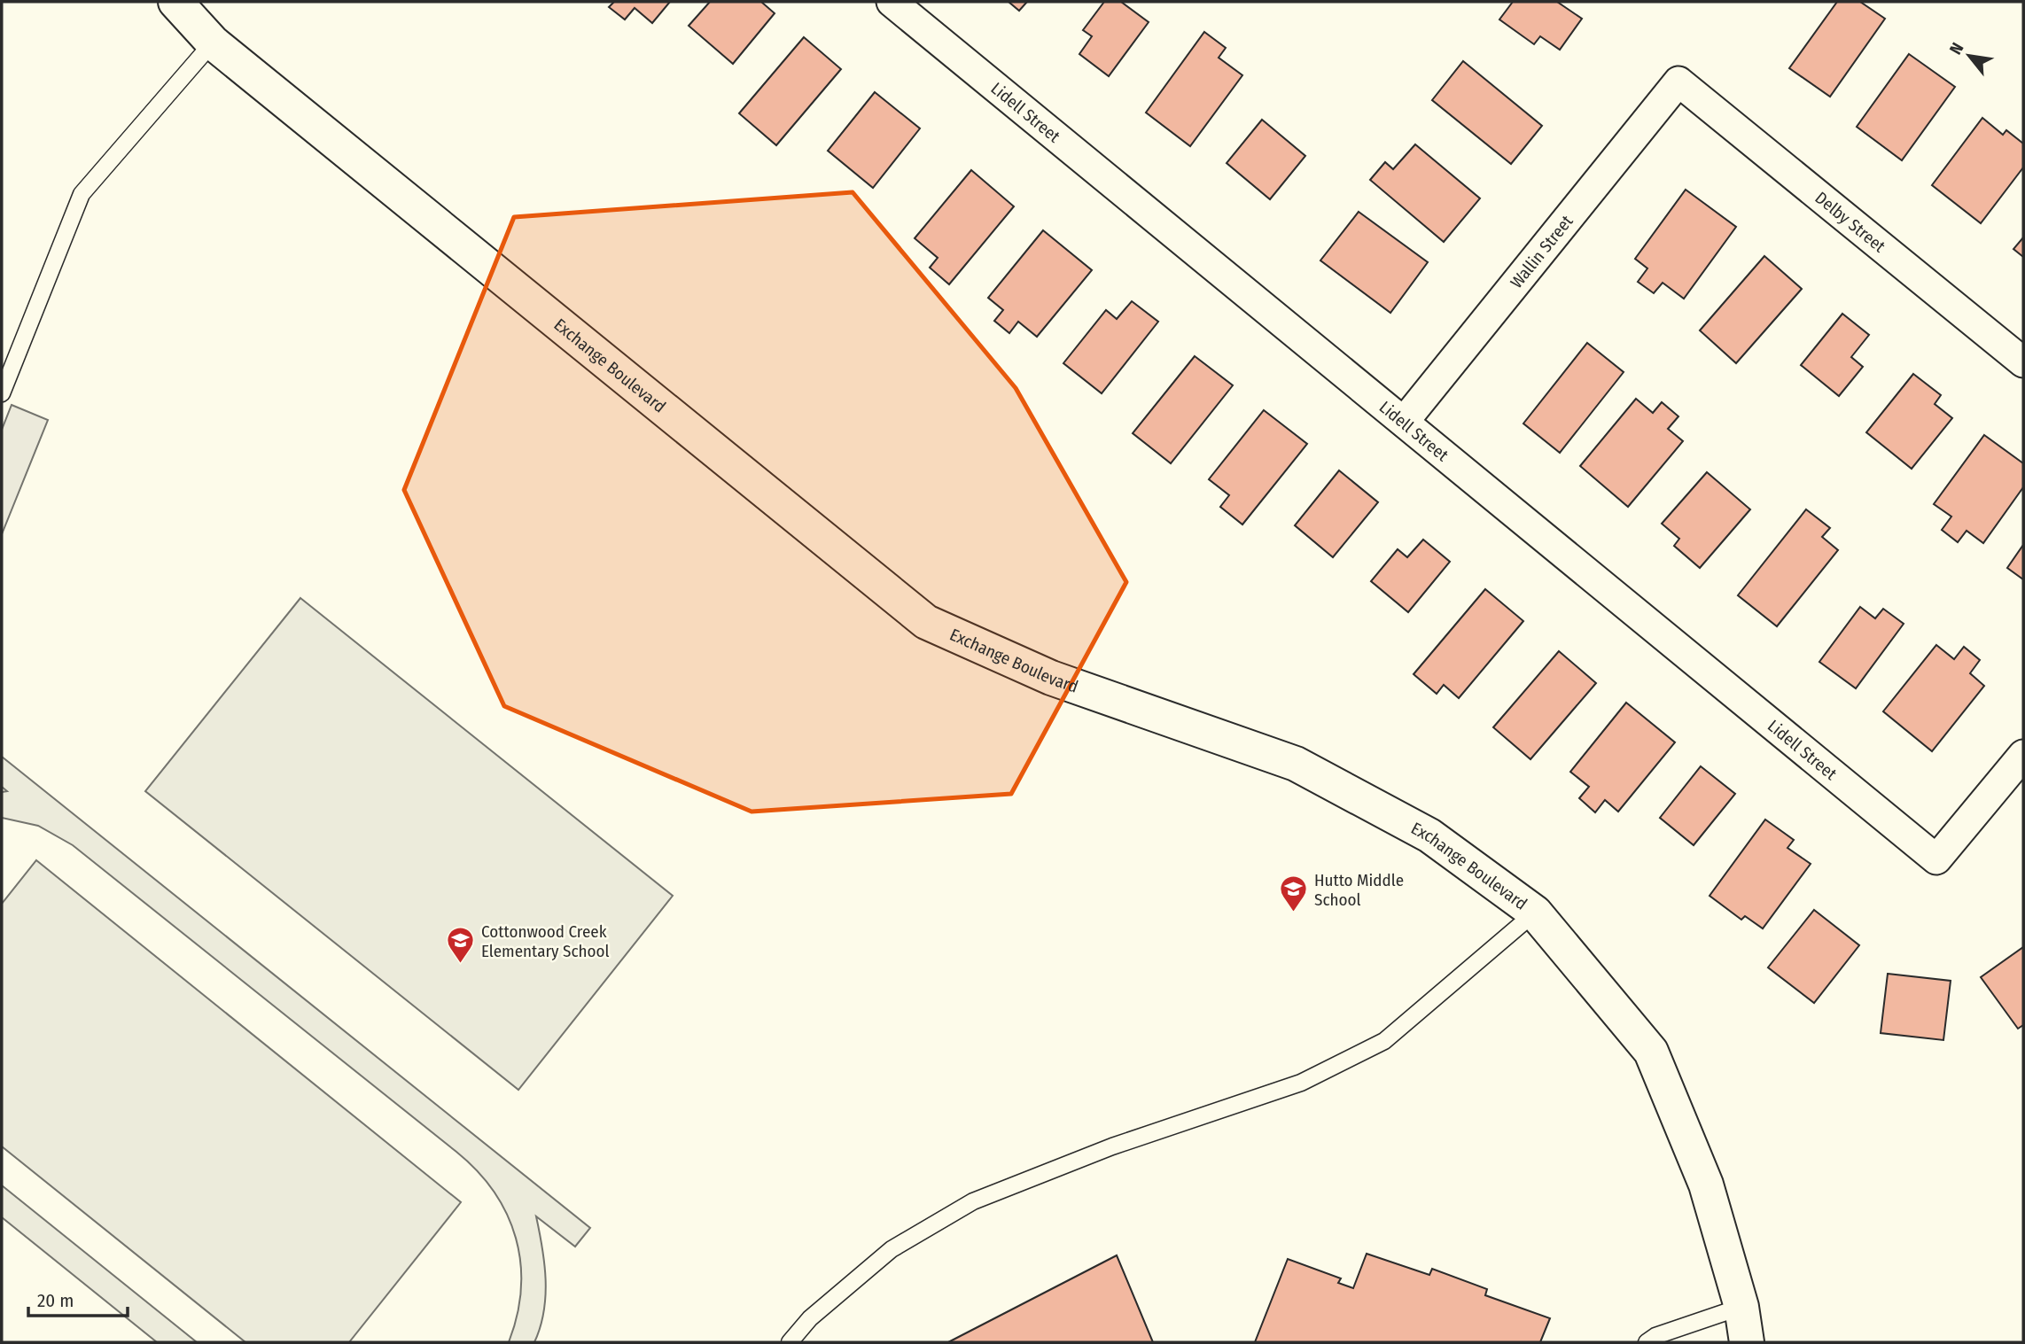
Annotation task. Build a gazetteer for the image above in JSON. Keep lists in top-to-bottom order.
{
  "streets": {
    "street": [
      "Lidell Street",
      "Delby Street",
      "Wallin Street",
      "Exchange Boulevard"
    ]
  },
  "crossings": [
    ["Lidell Street", "Wallin Street"],
    ["Delby Street", "Wallin Street"]
  ],
  "places": {
    "school or university": ["Hutto Middle School", "Cottonwood Creek Elementary School"]
  },
  "scale_bar": "20 m",
  "north": "top left"
}
